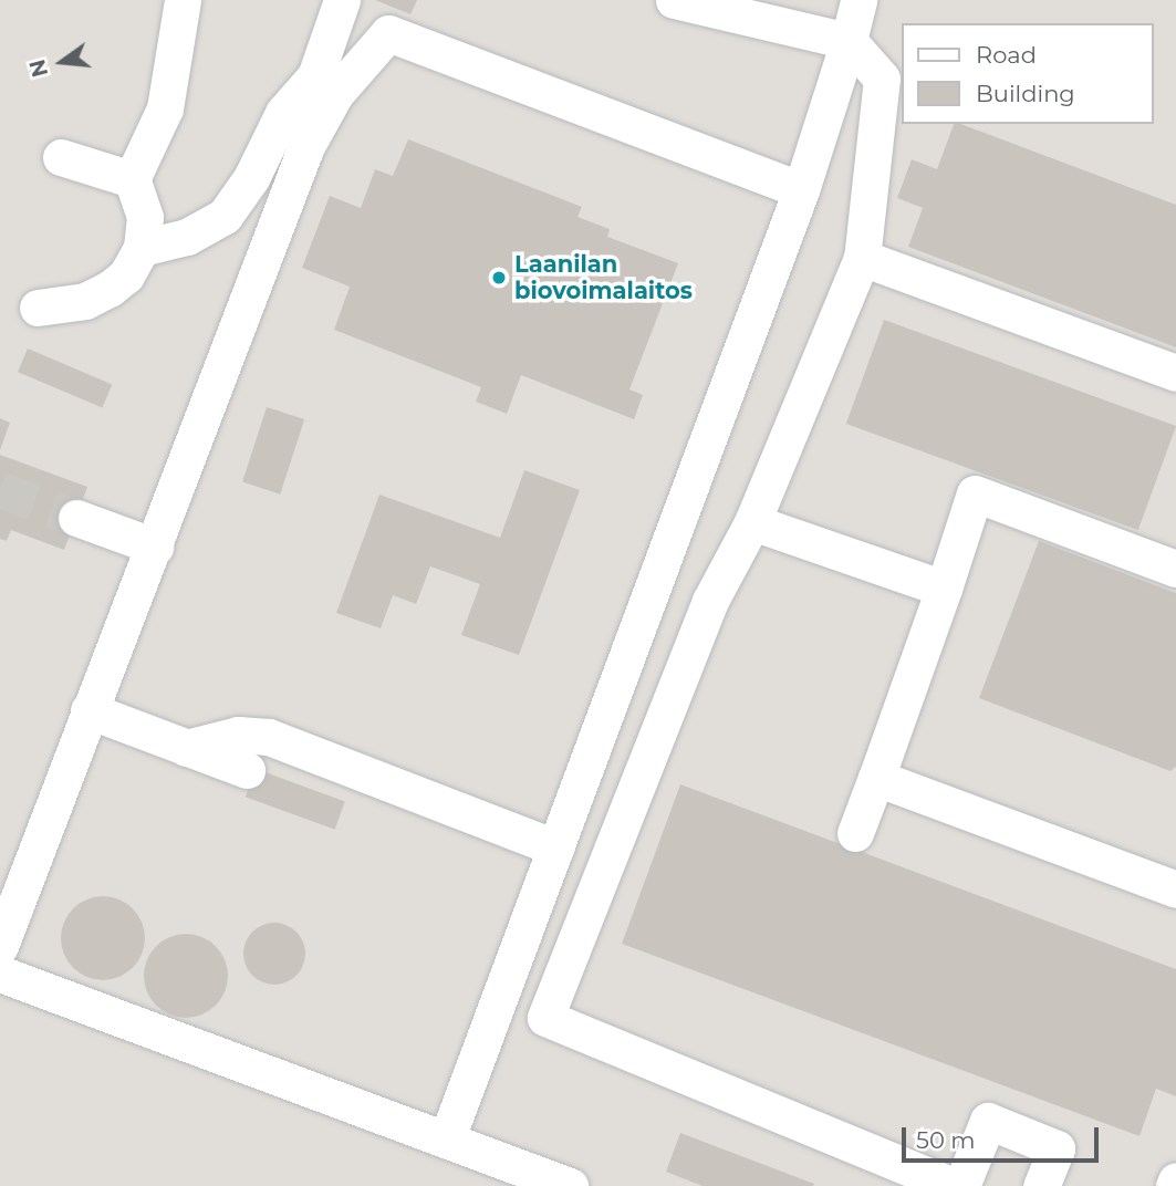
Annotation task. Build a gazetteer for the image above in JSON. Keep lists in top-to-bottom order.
{
  "places": ["Laanilan biovoimalaitos"],
  "legend": ["Road", "Building"],
  "scale_bar": "50 m",
  "north": "left"
}
